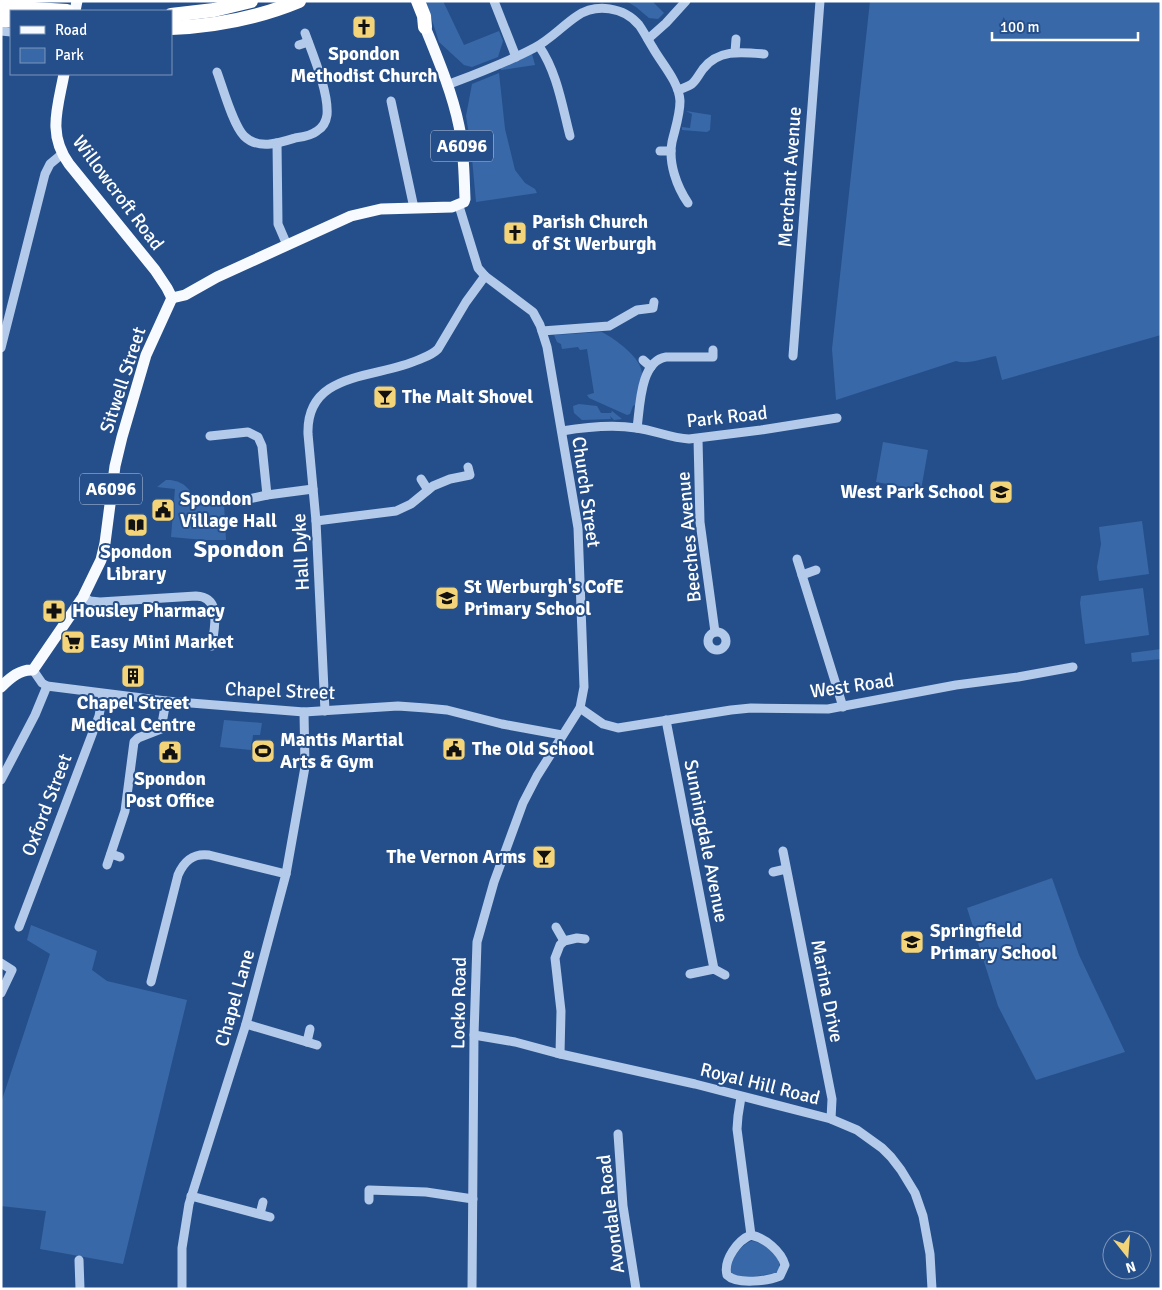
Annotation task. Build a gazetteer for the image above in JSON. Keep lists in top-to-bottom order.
{
  "streets": {
    "highway": ["A6096"],
    "main road": ["Willowcroft Road", "Sitwell Street"],
    "street": [
      "Merchant Avenue",
      "Park Road",
      "Church Street",
      "Beeches Avenue",
      "Hall Dyke",
      "West Road",
      "Chapel Street",
      "Oxford Street",
      "Sunningdale Avenue",
      "Marina Drive",
      "Chapel Lane",
      "Locko Road",
      "Royal Hill Road",
      "Avondale Road"
    ]
  },
  "crossings": [
    ["Willowcroft Road", "Sitwell Street"],
    ["Park Road", "Church Street"],
    ["Park Road", "Beeches Avenue"],
    ["Church Street", "Hall Dyke"],
    ["Church Street", "West Road"],
    ["Church Street", "Chapel Street"],
    ["Church Street", "Locko Road"],
    ["Hall Dyke", "Chapel Street"],
    ["West Road", "Sunningdale Avenue"],
    ["Chapel Street", "Oxford Street"],
    ["Chapel Street", "Chapel Lane"],
    ["Chapel Street", "Locko Road"],
    ["Marina Drive", "Royal Hill Road"],
    ["Locko Road", "Royal Hill Road"]
  ],
  "districts": ["Spondon"],
  "places": {
    "church": ["Spondon Methodist Church", "Parish Church of St Werburgh"],
    "bar": ["The Malt Shovel", "The Vernon Arms"],
    "school or university": ["West Park School", "St Werburgh's CofE Primary School", "Springfield Primary School"],
    "public building": ["Spondon Village Hall", "The Old School", "Spondon Post Office"],
    "library": ["Spondon Library"],
    "pharmacy": ["Housley Pharmacy"],
    "supermarket": ["Easy Mini Market"],
    "building": ["Chapel Street Medical Centre"],
    "sports": ["Mantis Martial Arts & Gym"]
  },
  "legend": ["Road", "Park"],
  "scale_bar": "100 m",
  "north": "bottom"
}
